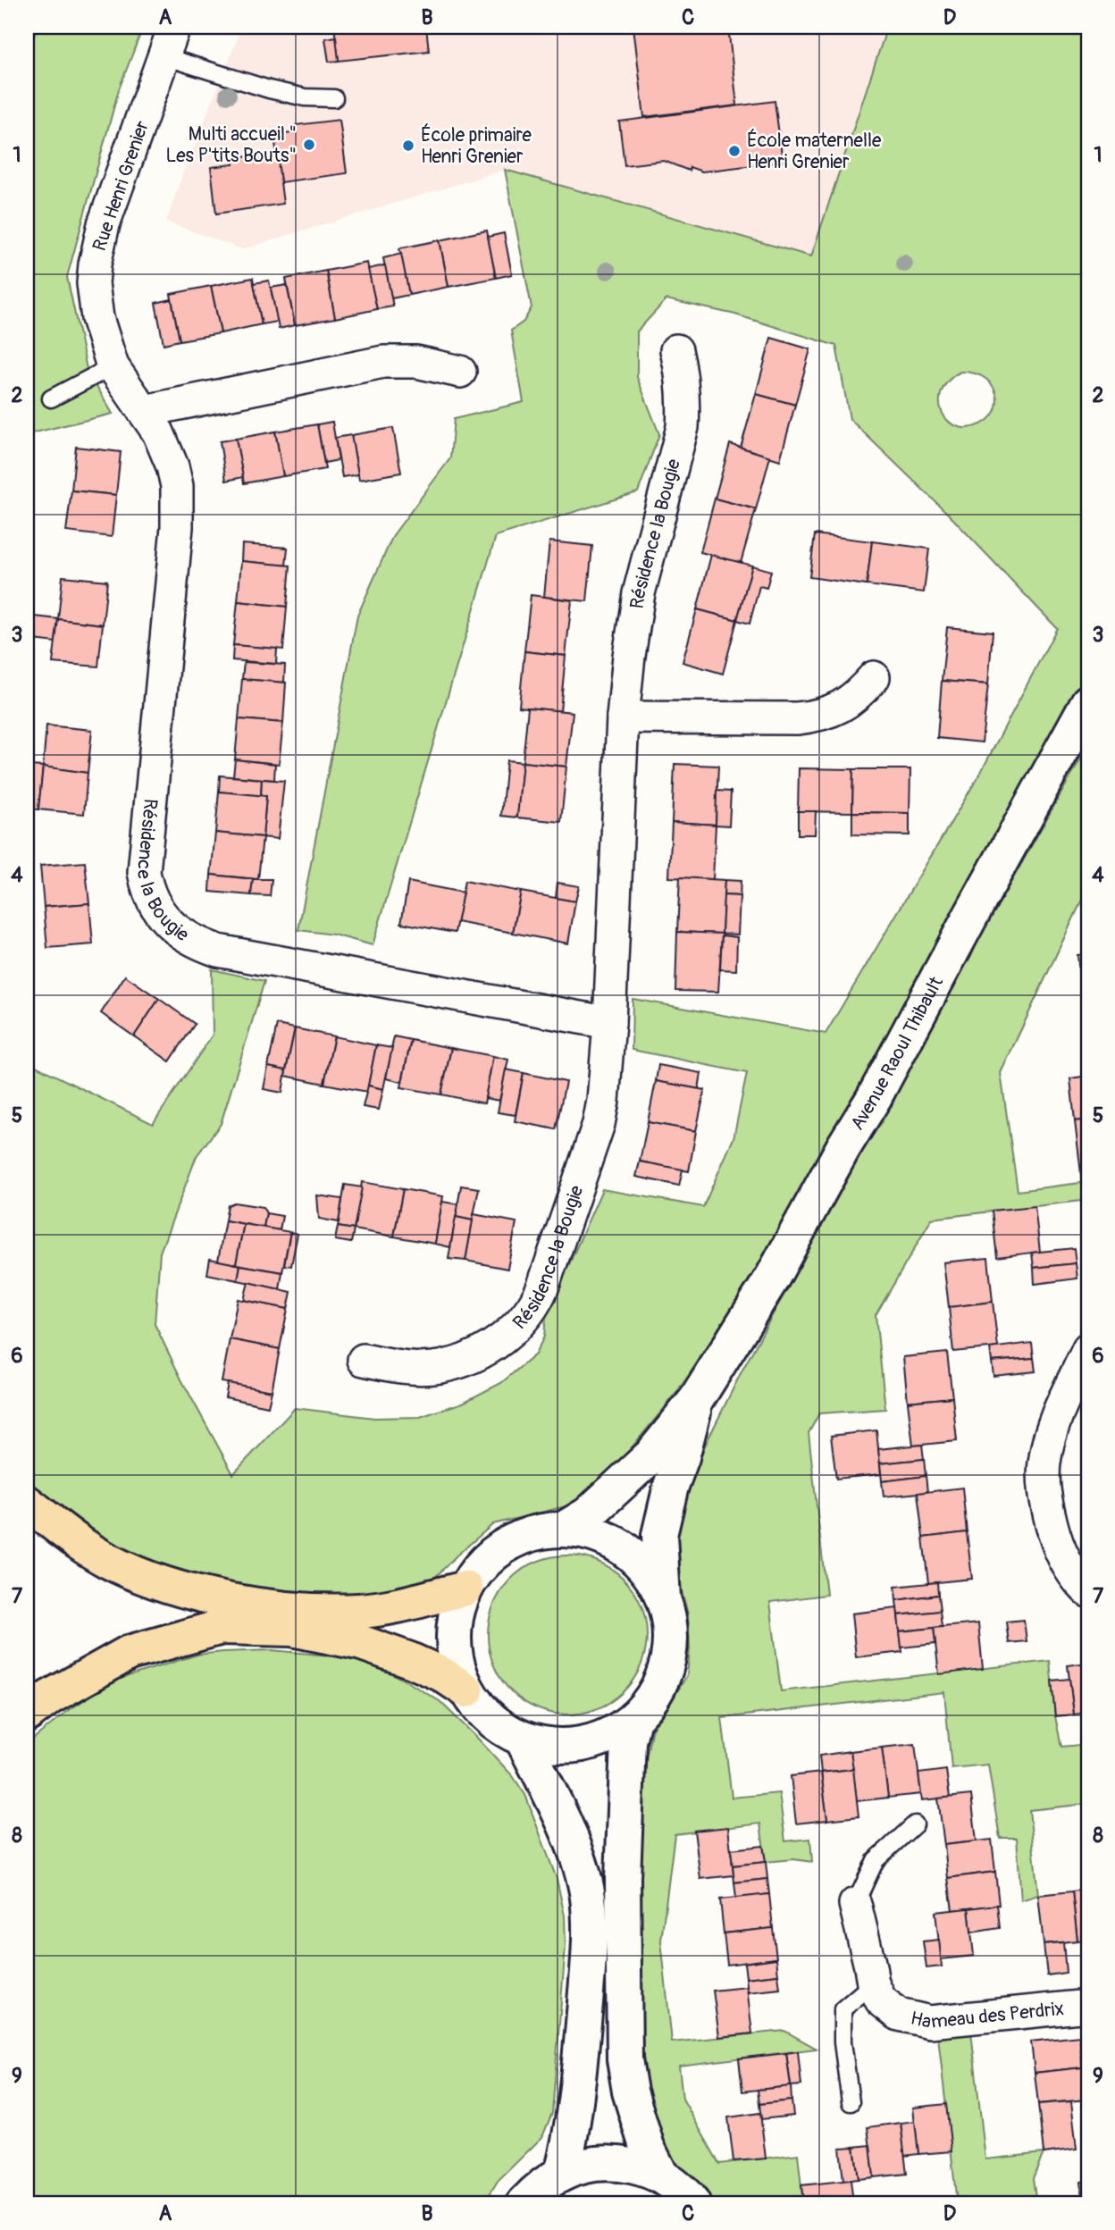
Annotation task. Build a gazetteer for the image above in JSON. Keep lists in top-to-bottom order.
{
  "streets": {
    "main road": ["Avenue Raoul Thibault"],
    "street": ["Rue Henri Grenier", "Résidence la Bougie", "Hameau des Perdrix"]
  },
  "crossings": [
    ["Rue Henri Grenier", "Résidence la Bougie"]
  ],
  "places": ["Multi accueil \" Les P'tits Bouts\"", "École primaire Henri Grenier", "École maternelle Henri Grenier"],
  "grid": {
    "columns": [
      "A",
      "B",
      "C",
      "D"
    ],
    "rows": [
      "1",
      "2",
      "3",
      "4",
      "5",
      "6",
      "7",
      "8",
      "9"
    ]
  }
}
